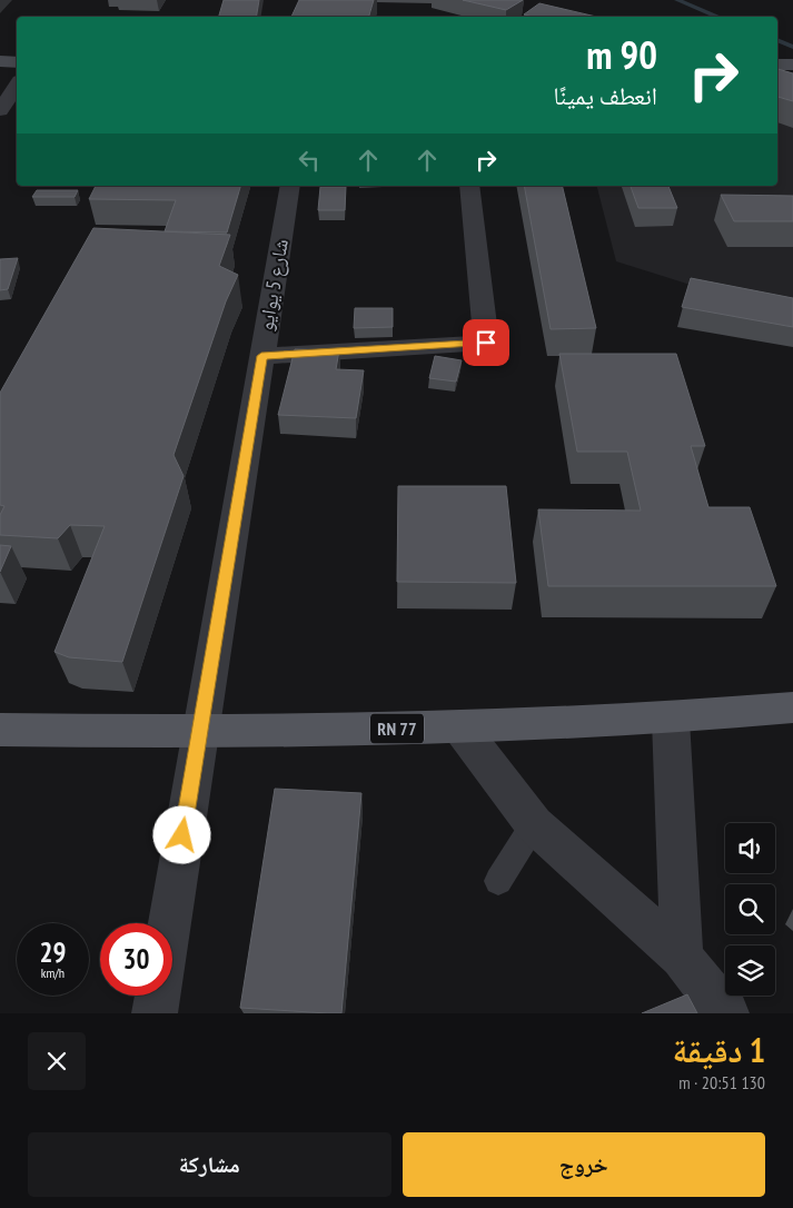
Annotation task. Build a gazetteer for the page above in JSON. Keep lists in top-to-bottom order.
{
  "streets": {
    "main road": ["RN 77"],
    "street": ["شارع 5 يوايو"]
  },
  "crossings": [
    ["شارع 5 يوايو", "RN 77"]
  ],
  "page": {
    "turn": ["90 m", "انعطف يمينًا"],
    "speed": "29 km/h",
    "limit": "30",
    "heading": ["1 دقيقة", "130 m · 20:51"],
    "buttons": ["خروج", "مشاركة"]
  }
}
